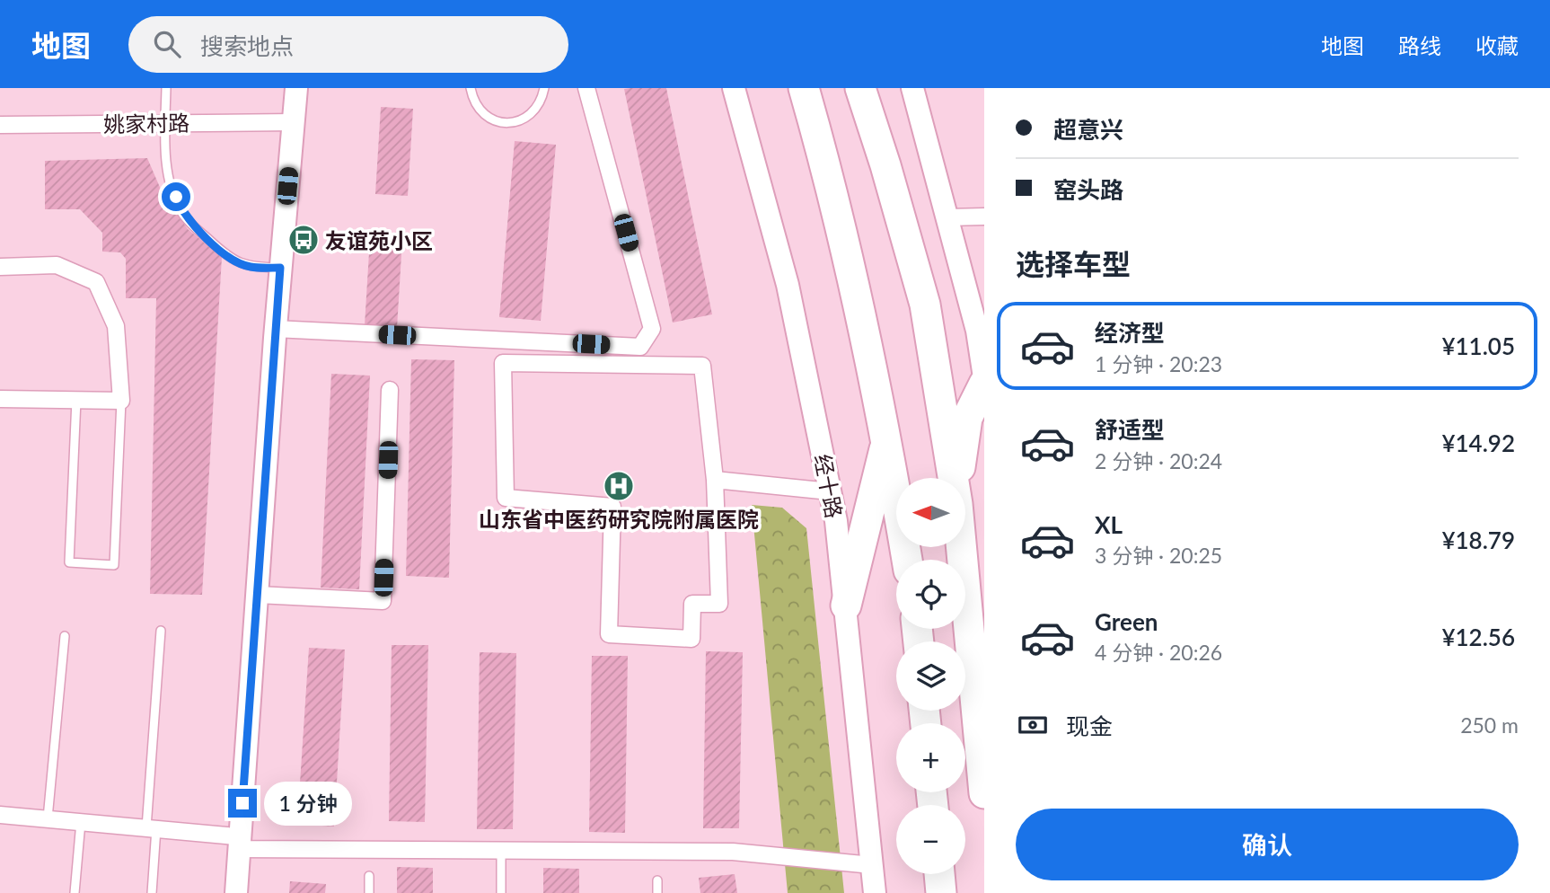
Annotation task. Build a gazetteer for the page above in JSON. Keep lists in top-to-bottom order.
{
  "streets": {
    "main road": ["经十路"],
    "street": ["姚家村路"]
  },
  "places": {
    "bus stop": ["友谊苑小区"],
    "hospital": ["山东省中医药研究院附属医院"]
  },
  "north": "left",
  "page": {
    "header": "地图",
    "search": "搜索地点",
    "nav": ["地图", "路线", "收藏"],
    "banner": ["超意兴", "窑头路"],
    "heading": "选择车型",
    "list": [
      {
        "name": "经济型",
        "note": "1 分钟 · 20:23",
        "value": "¥11.05"
      },
      {
        "name": "舒适型",
        "note": "2 分钟 · 20:24",
        "value": "¥14.92"
      },
      {
        "name": "XL",
        "note": "3 分钟 · 20:25",
        "value": "¥18.79"
      },
      {
        "name": "Green",
        "note": "4 分钟 · 20:26",
        "value": "¥12.56"
      }
    ],
    "map_buttons": ["+", "−"],
    "pay": ["现金", "250 m"],
    "bubble": "1 分钟",
    "buttons": "确认"
  }
}
